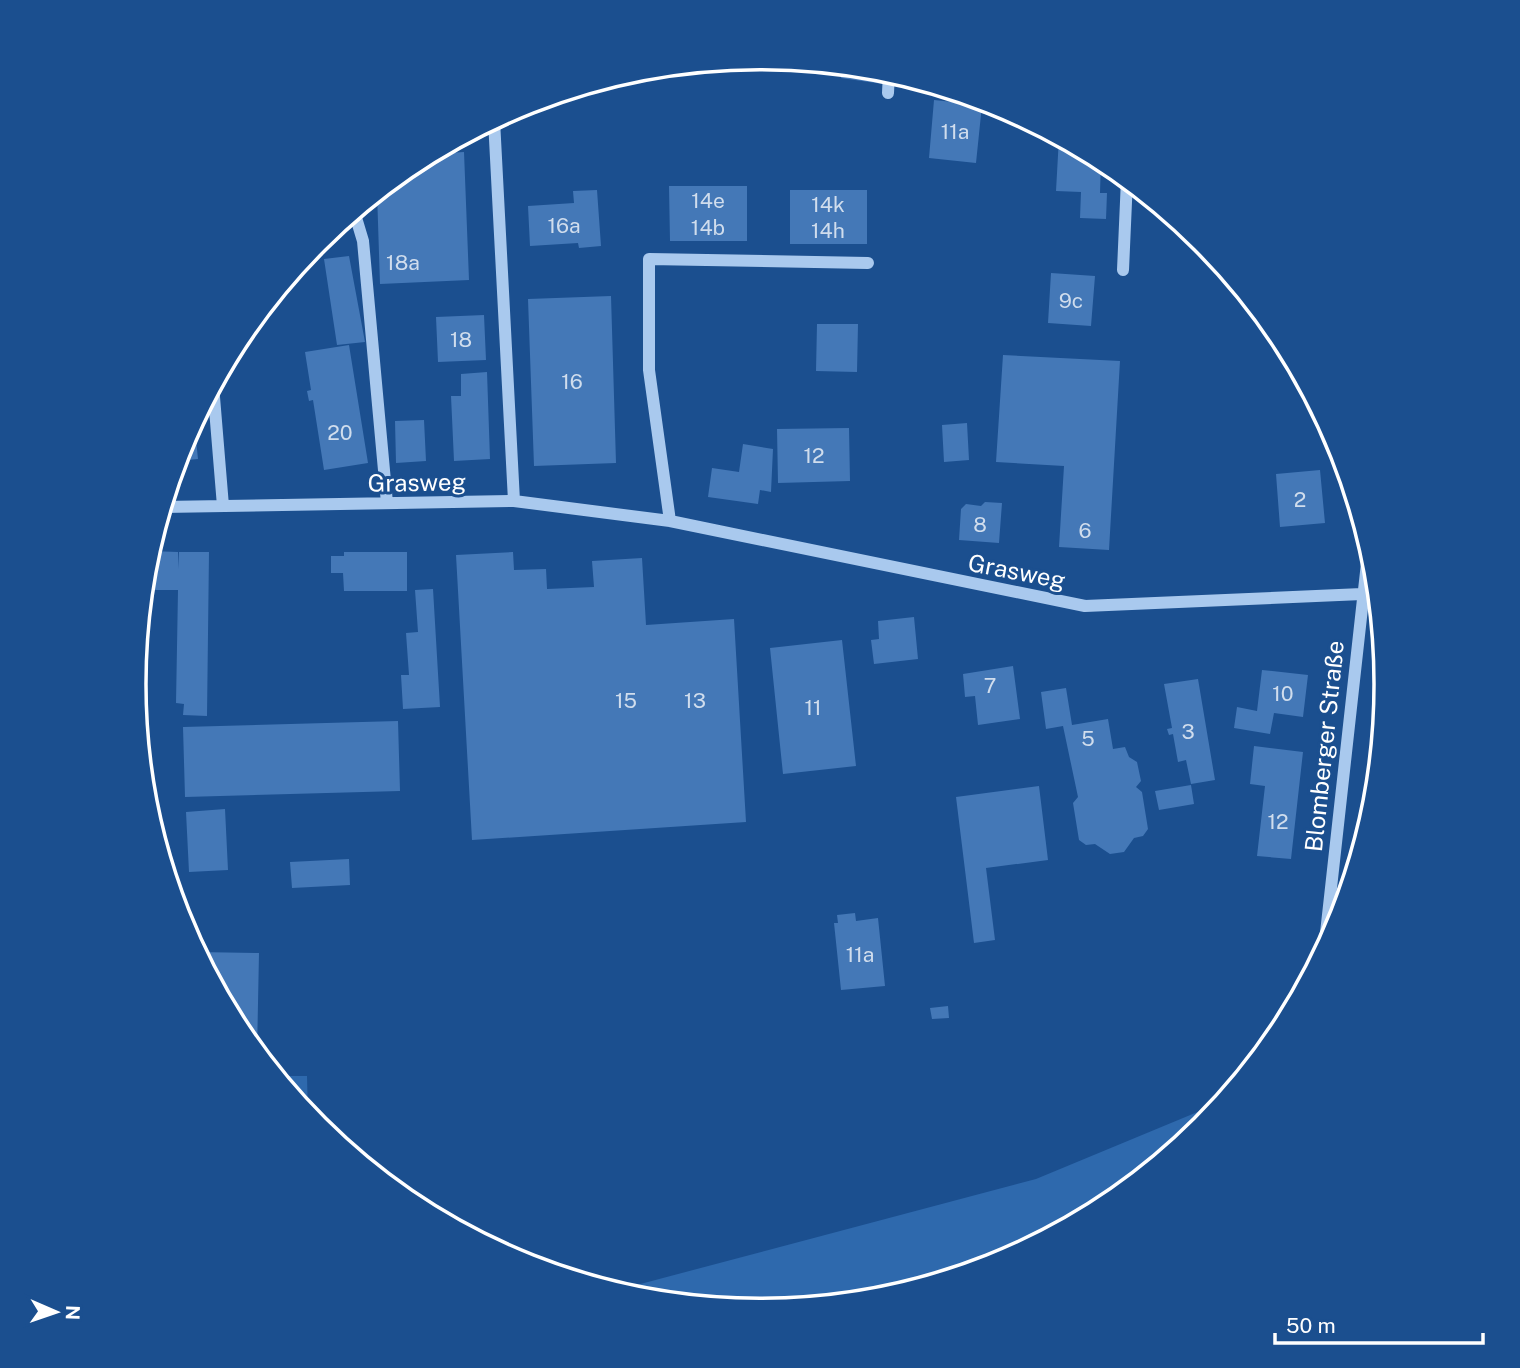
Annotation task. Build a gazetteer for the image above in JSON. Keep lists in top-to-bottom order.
{
  "streets": {
    "street": ["Grasweg", "Blomberger Straße"]
  },
  "crossings": [
    ["Grasweg", "Blomberger Straße"]
  ],
  "house_numbers": [
    "11a",
    "14e",
    "14k",
    "16a",
    "14b",
    "14h",
    "18a",
    "9c",
    "18",
    "16",
    "20",
    "12",
    "2",
    "8",
    "6",
    "7",
    "10",
    "15",
    "13",
    "11",
    "3",
    "5",
    "12",
    "11a"
  ],
  "scale_bar": "50 m",
  "north": "right"
}
